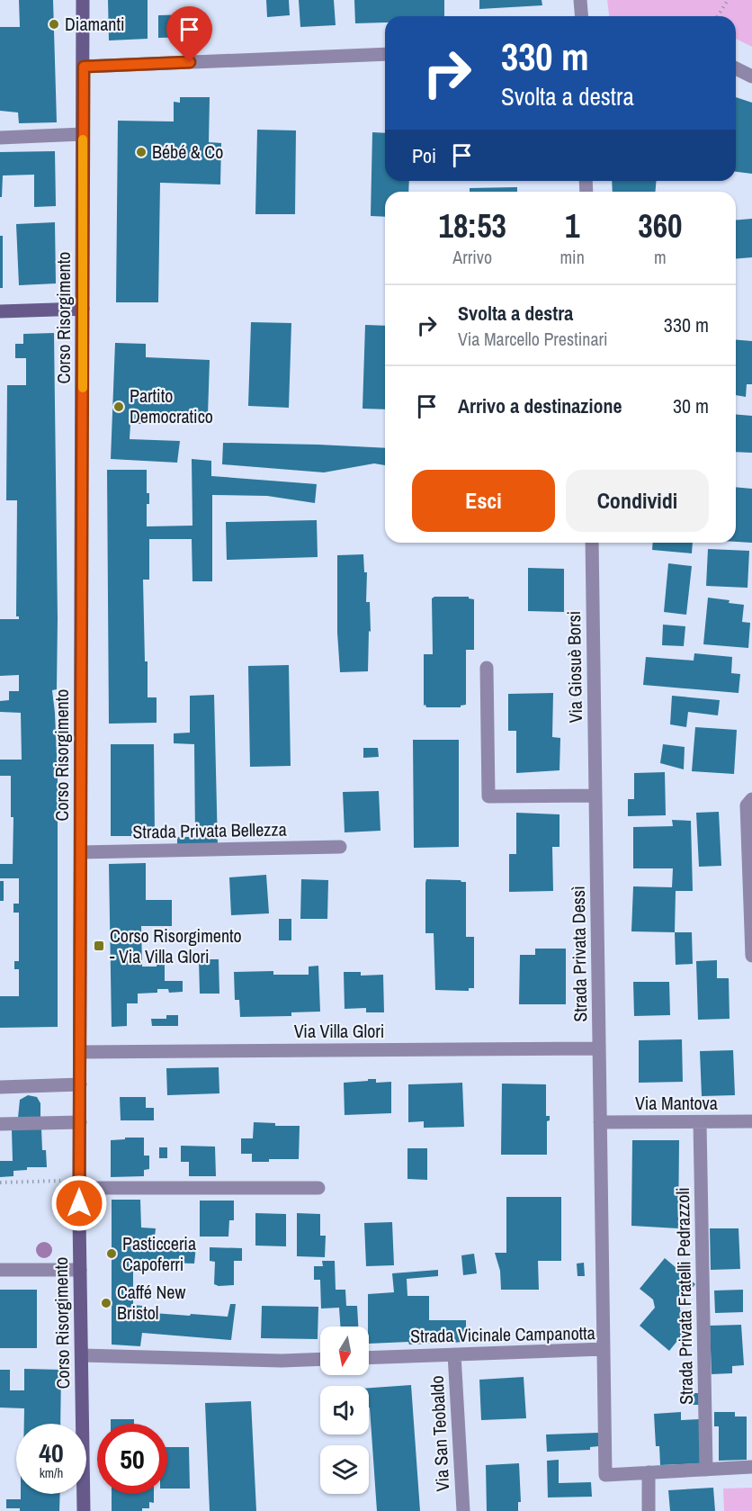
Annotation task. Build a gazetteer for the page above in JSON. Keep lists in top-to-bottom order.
{
  "streets": {
    "main road": ["Corso Risorgimento"],
    "street": [
      "Via Giosuè Borsi",
      "Strada Privata Bellezza",
      "Strada Privata Dessì",
      "Via Villa Glori",
      "Via Mantova",
      "Strada Privata Fratelli Pedrazzoli",
      "Strada Vicinale Campanotta",
      "Via San Teobaldo"
    ]
  },
  "crossings": [
    ["Corso Risorgimento", "Strada Privata Bellezza"],
    ["Corso Risorgimento", "Via Villa Glori"],
    ["Via Giosuè Borsi", "Strada Privata Dessì"],
    ["Strada Privata Dessì", "Via Villa Glori"],
    ["Strada Privata Dessì", "Via Mantova"],
    ["Strada Privata Dessì", "Strada Vicinale Campanotta"],
    ["Via Mantova", "Strada Privata Fratelli Pedrazzoli"],
    ["Strada Privata Fratelli Pedrazzoli", "Strada Vicinale Campanotta"],
    ["Strada Vicinale Campanotta", "Via San Teobaldo"]
  ],
  "places": {
    "other": [
      "Diamanti",
      "Bébé & Co",
      "Partito Democratico",
      "Pasticceria Capoferri",
      "Caffé New Bristol"
    ],
    "transit": ["Corso Risorgimento - Via Villa Glori"]
  },
  "north": "bottom",
  "page": {
    "turn": ["330 m", "Svolta a destra"],
    "then": "Poi",
    "eta": [
      "18:53",
      "Arrivo",
      "1",
      "min",
      "360",
      "m"
    ],
    "list": [
      {
        "name": "Svolta a destra",
        "note": "Via Marcello Prestinari",
        "value": "330 m"
      },
      {
        "name": "Arrivo a destinazione",
        "value": "30 m"
      }
    ],
    "buttons": ["Esci", "Condividi"],
    "speed": "40 km/h",
    "limit": "50"
  }
}
